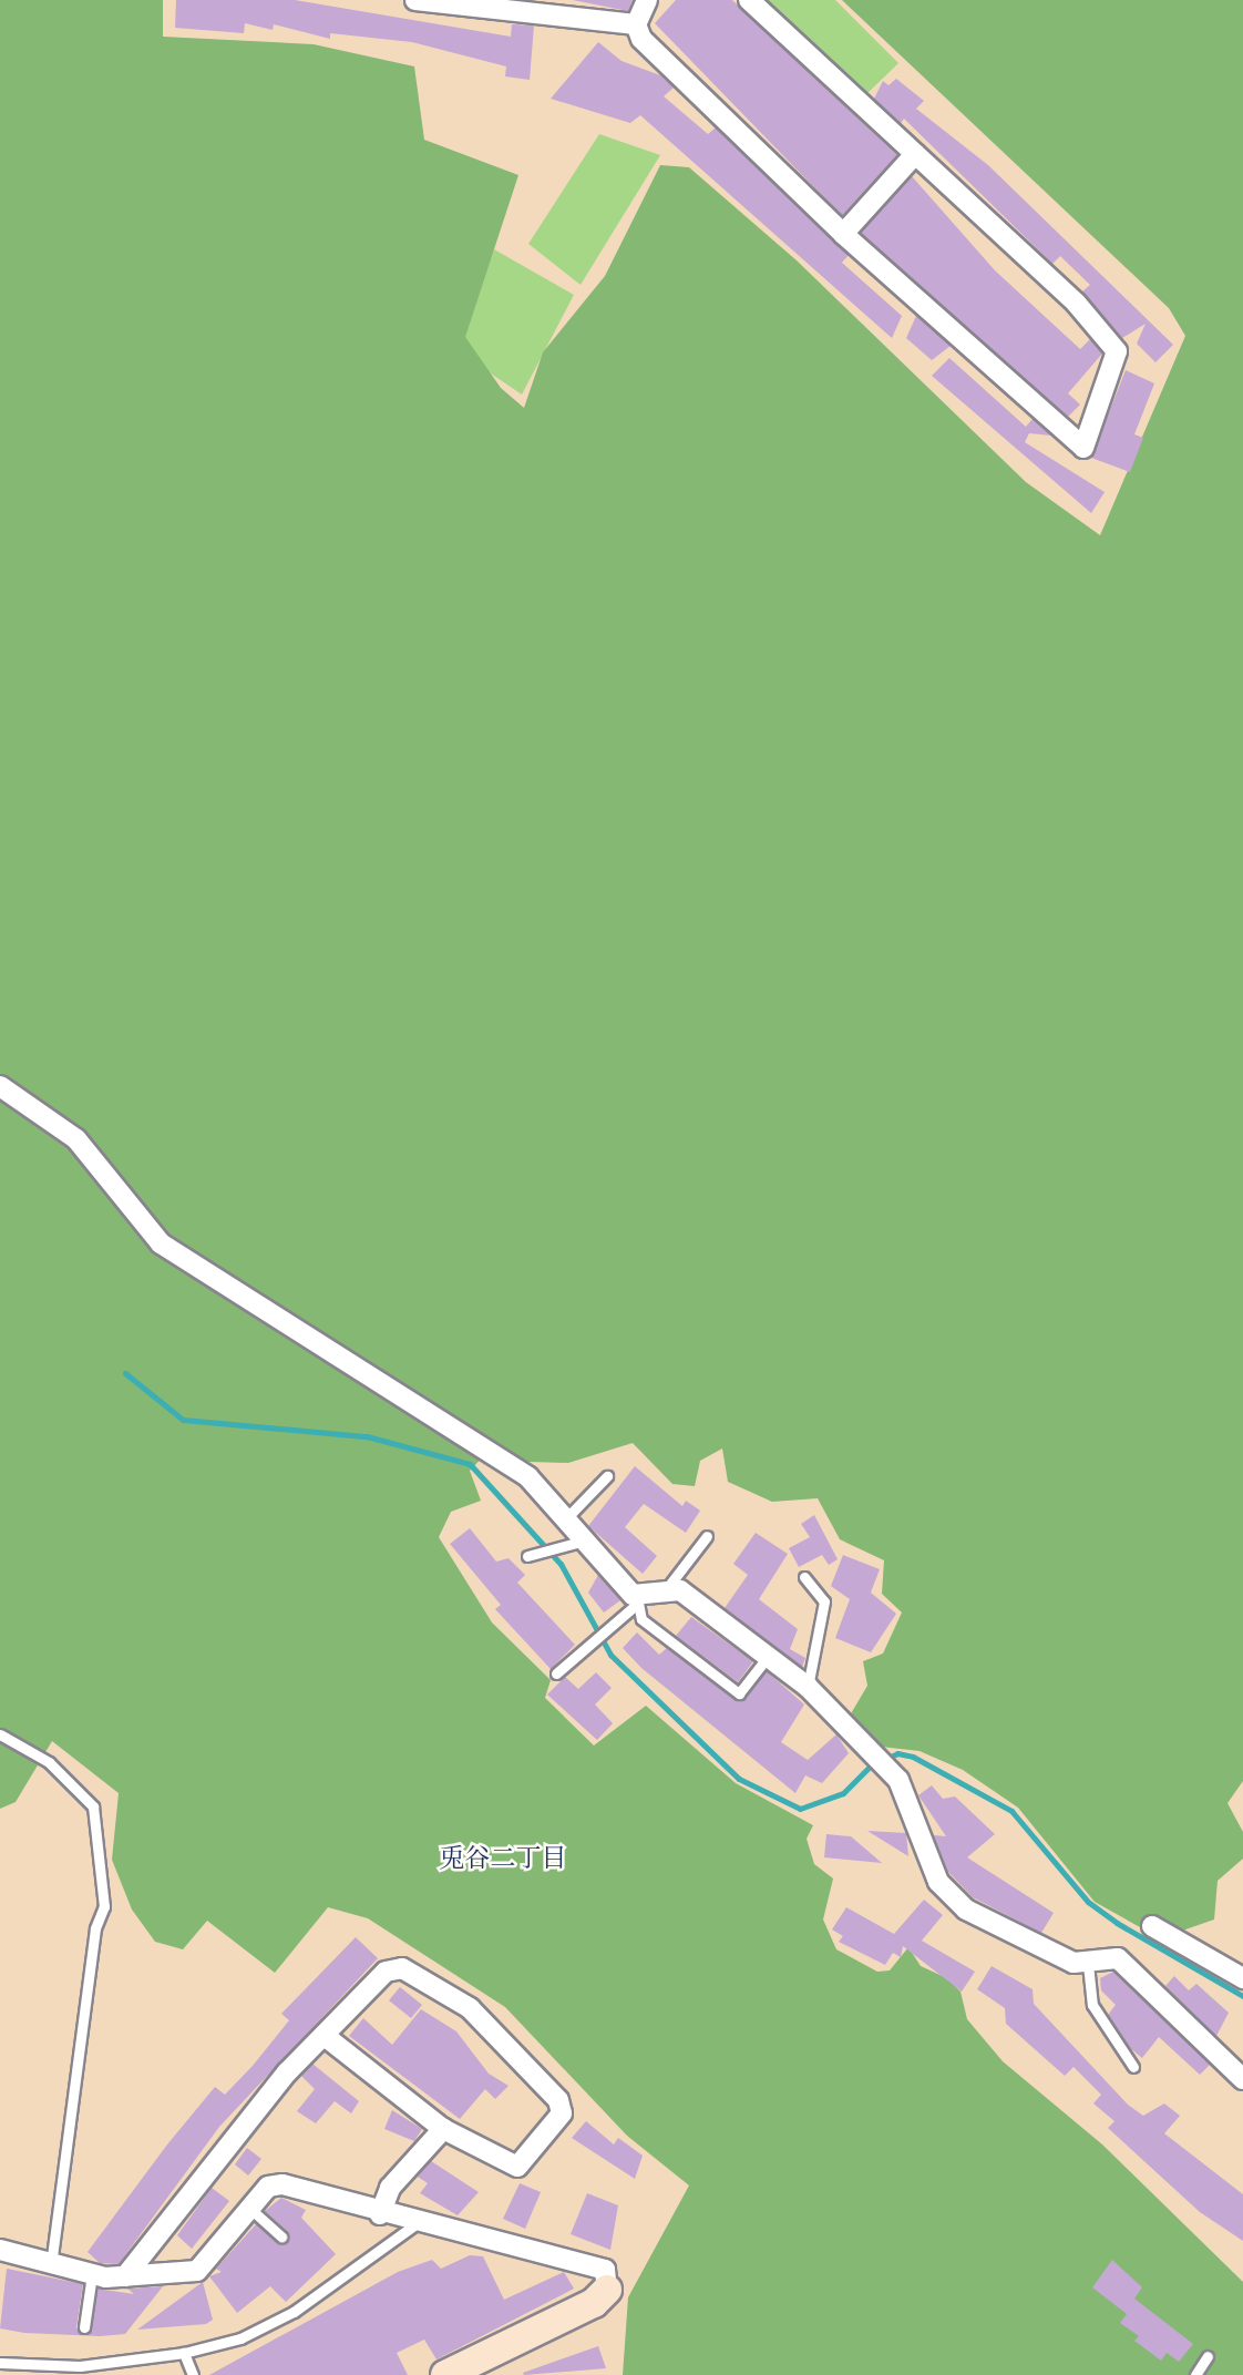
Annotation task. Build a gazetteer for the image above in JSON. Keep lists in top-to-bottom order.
{
  "districts": ["兎谷二丁目"]
}
